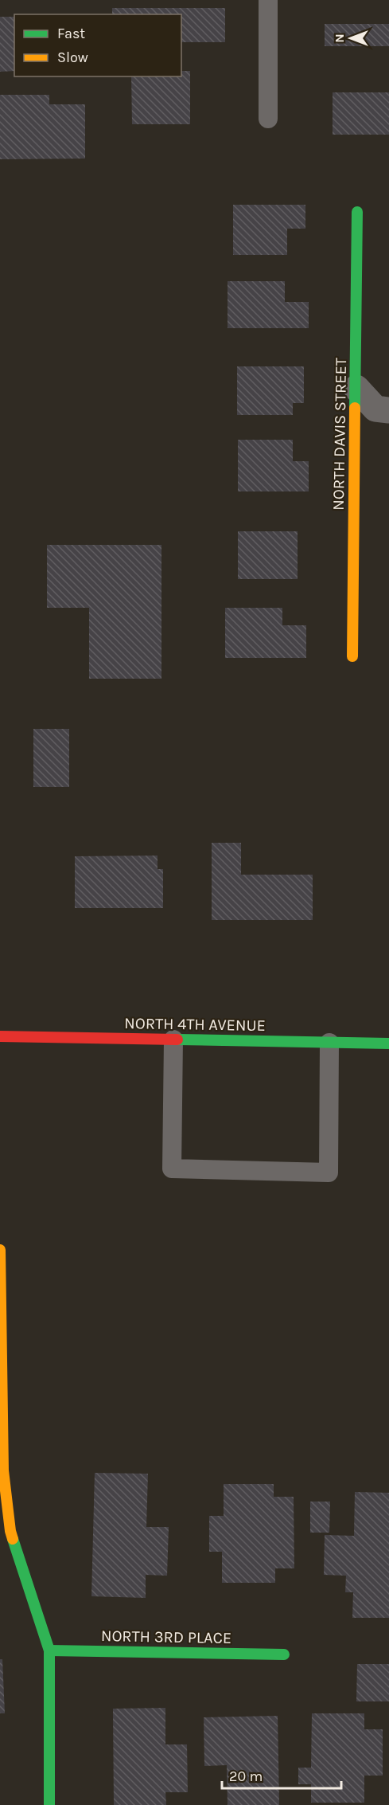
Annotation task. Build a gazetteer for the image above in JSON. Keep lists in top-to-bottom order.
{
  "streets": {
    "street": ["NORTH DAVIS STREET", "NORTH 4TH AVENUE", "NORTH 3RD PLACE"]
  },
  "legend": ["Fast", "Slow"],
  "scale_bar": "20 m",
  "north": "left"
}
